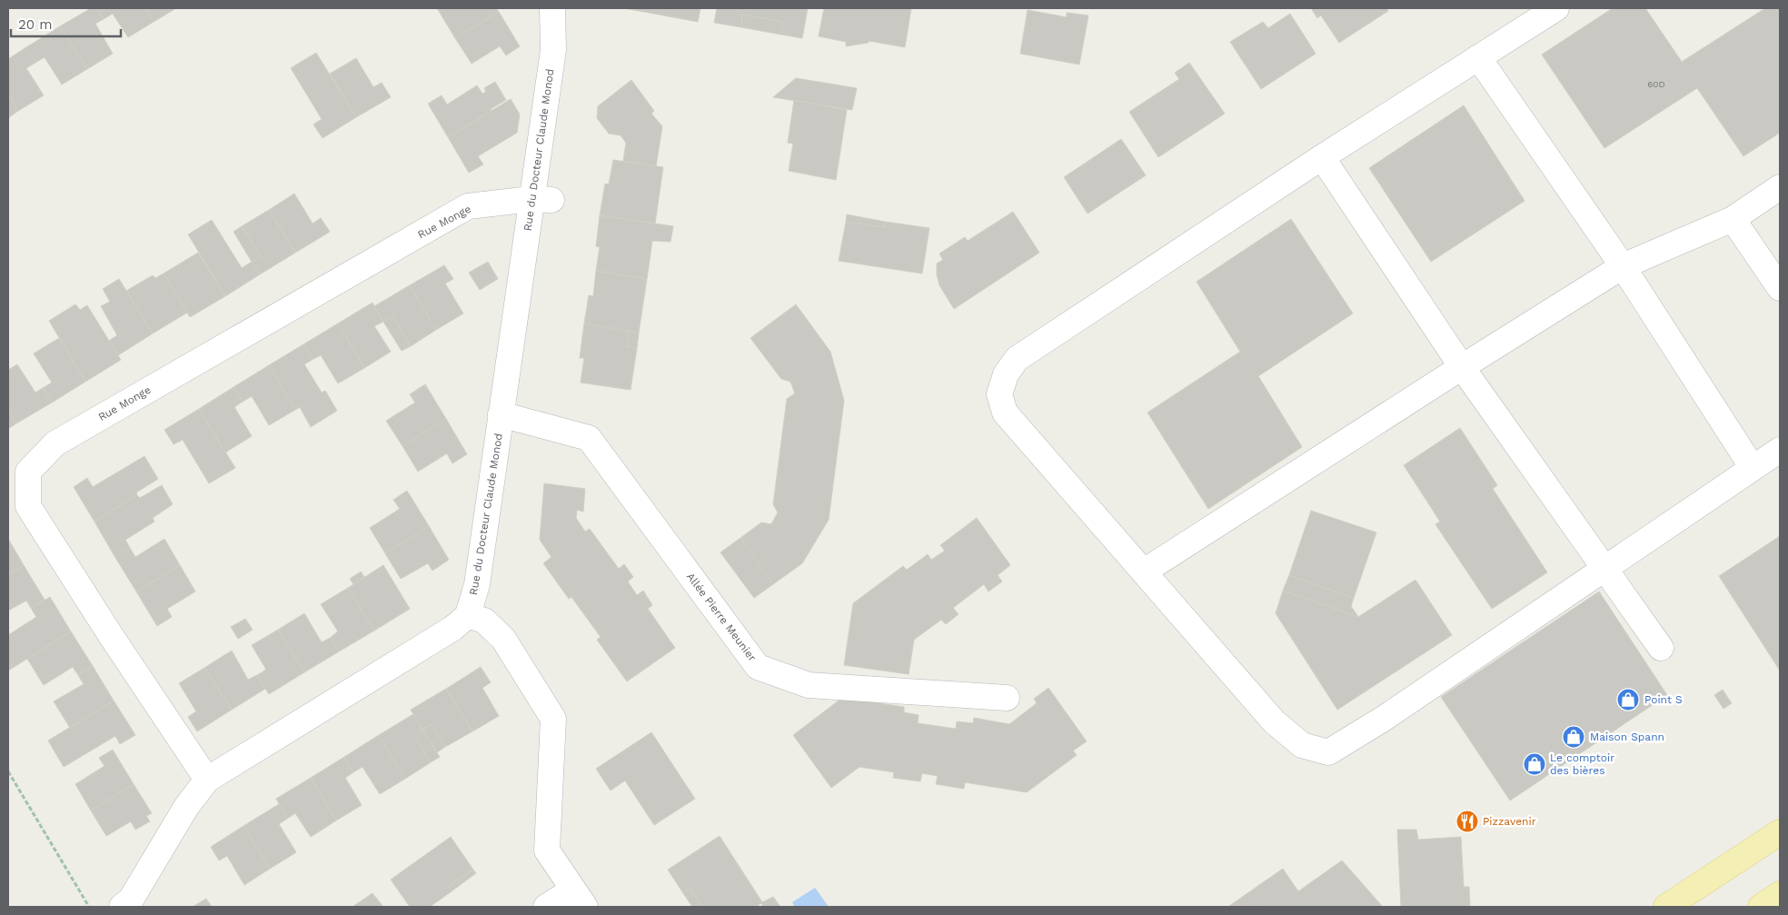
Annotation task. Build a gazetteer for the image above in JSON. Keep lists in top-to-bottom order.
{
  "streets": {
    "street": ["Rue du Docteur Claude Monod", "Rue Monge", "Allée Pierre Meunier"]
  },
  "crossings": [
    ["Rue du Docteur Claude Monod", "Rue Monge"],
    ["Rue du Docteur Claude Monod", "Allée Pierre Meunier"]
  ],
  "places": {
    "shop": ["Point S", "Maison Spann", "Le comptoir des bières"],
    "restaurant": ["Pizzavenir"]
  },
  "house_numbers": ["60D"],
  "scale_bar": "20 m"
}
